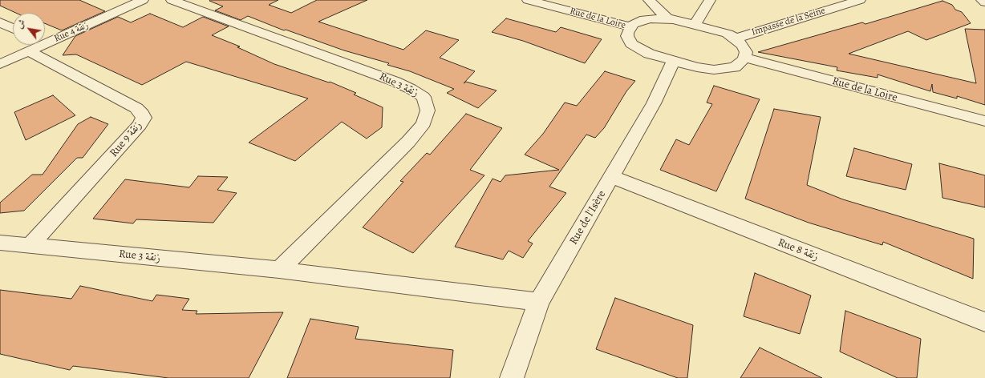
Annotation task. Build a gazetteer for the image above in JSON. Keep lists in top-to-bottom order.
{
  "streets": {
    "street": [
      "Rue de la Loire",
      "Impasse de la Seine",
      "Rue 4 زنقة",
      "Rue 3 زنقة",
      "Rue 9 زنقة",
      "Rue de l'Isère",
      "Rue 8 زنقة"
    ]
  },
  "crossings": [
    ["Rue 3 زنقة", "Rue 9 زنقة"],
    ["Rue 3 زنقة", "Rue de l'Isère"],
    ["Rue de l'Isère", "Rue 8 زنقة"]
  ],
  "north": "top left"
}
